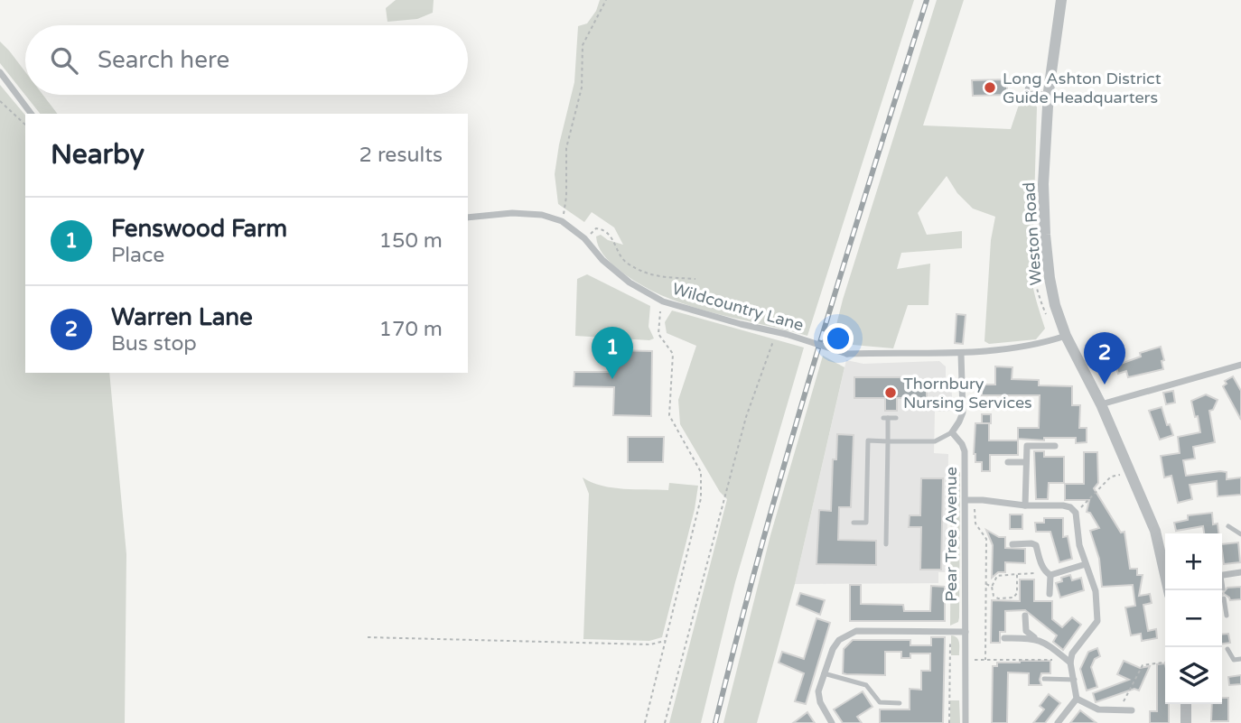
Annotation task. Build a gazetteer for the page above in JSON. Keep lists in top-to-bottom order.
{
  "streets": {
    "street": ["Weston Road", "Wildcountry Lane", "Pear Tree Avenue"]
  },
  "crossings": [
    ["Weston Road", "Wildcountry Lane"]
  ],
  "places": ["Long Ashton District Guide Headquarters", "Thornbury Nursing Services"],
  "page": {
    "search": "Search here",
    "heading": ["Nearby", "2 results"],
    "list": [
      {
        "mark": "1",
        "name": "Fenswood Farm",
        "note": "Place",
        "value": "150 m"
      },
      {
        "mark": "2",
        "name": "Warren Lane",
        "note": "Bus stop",
        "value": "170 m"
      }
    ],
    "pins": ["1", "2"],
    "map_buttons": ["+", "−"]
  }
}
